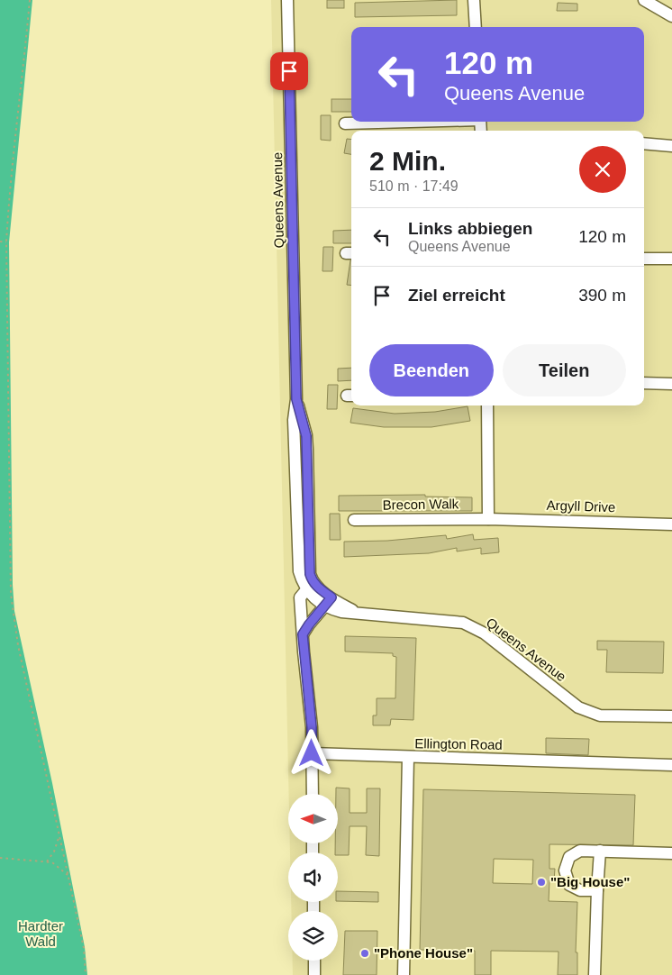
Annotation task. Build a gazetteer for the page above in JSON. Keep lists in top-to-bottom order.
{
  "streets": {
    "lane": [
      "Queens Avenue",
      "Brecon Walk",
      "Argyll Drive",
      "Ellington Road"
    ]
  },
  "crossings": [
    ["Brecon Walk", "Argyll Drive"]
  ],
  "parks": ["Hardter Wald"],
  "places": ["\"Big House\"", "\"Phone House\""],
  "north": "left",
  "page": {
    "turn": ["120 m", "Queens Avenue"],
    "heading": ["2 Min.", "510 m · 17:49"],
    "list": [
      {
        "name": "Links abbiegen",
        "note": "Queens Avenue",
        "value": "120 m"
      },
      {
        "name": "Ziel erreicht",
        "value": "390 m"
      }
    ],
    "buttons": ["Beenden", "Teilen"]
  }
}
